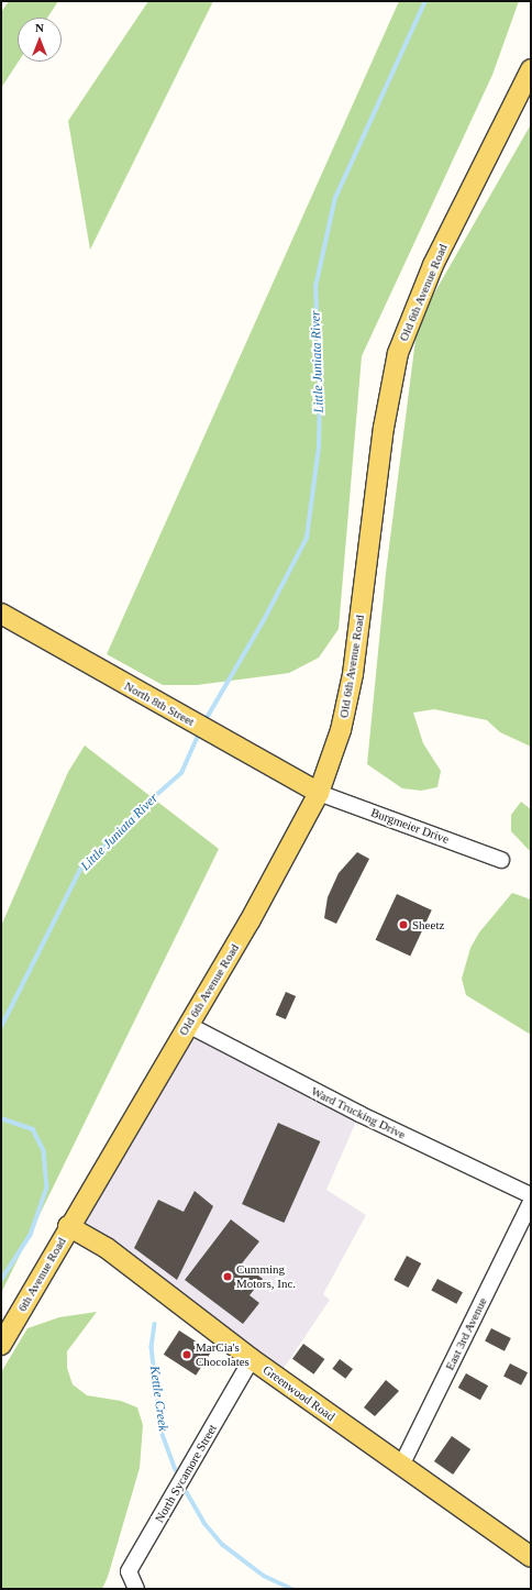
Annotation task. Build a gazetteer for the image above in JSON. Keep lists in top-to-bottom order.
{
  "streets": {
    "main road": [
      "Old 6th Avenue Road",
      "North 8th Street",
      "6th Avenue Road",
      "Greenwood Road"
    ],
    "street": [
      "Burgmeier Drive",
      "Ward Trucking Drive",
      "East 3rd Avenue",
      "North Sycamore Street"
    ]
  },
  "crossings": [
    ["Old 6th Avenue Road", "North 8th Street"],
    ["Old 6th Avenue Road", "Burgmeier Drive"],
    ["Old 6th Avenue Road", "Ward Trucking Drive"],
    ["Old 6th Avenue Road", "6th Avenue Road"],
    ["Old 6th Avenue Road", "Greenwood Road"],
    ["North 8th Street", "Burgmeier Drive"],
    ["6th Avenue Road", "Greenwood Road"],
    ["East 3rd Avenue", "Greenwood Road"],
    ["Greenwood Road", "North Sycamore Street"]
  ],
  "water": ["Little Juniata River", "Kettle Creek"],
  "places": ["Sheetz", "Cumming Motors, Inc.", "MarCia's Chocolates"],
  "north": "top"
}
